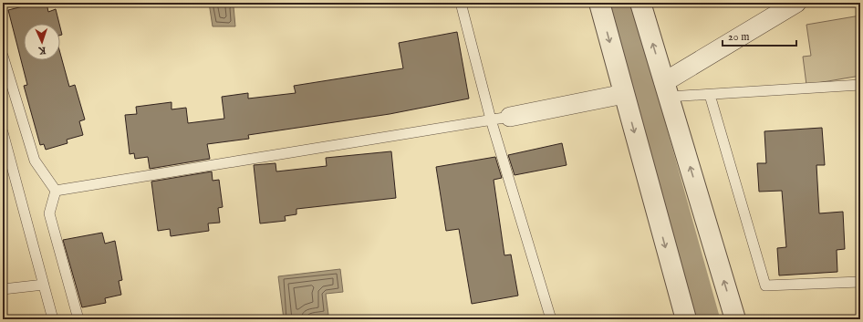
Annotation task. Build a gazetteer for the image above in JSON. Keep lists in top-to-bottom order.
{
  "scale_bar": "20 m",
  "north": "bottom"
}
